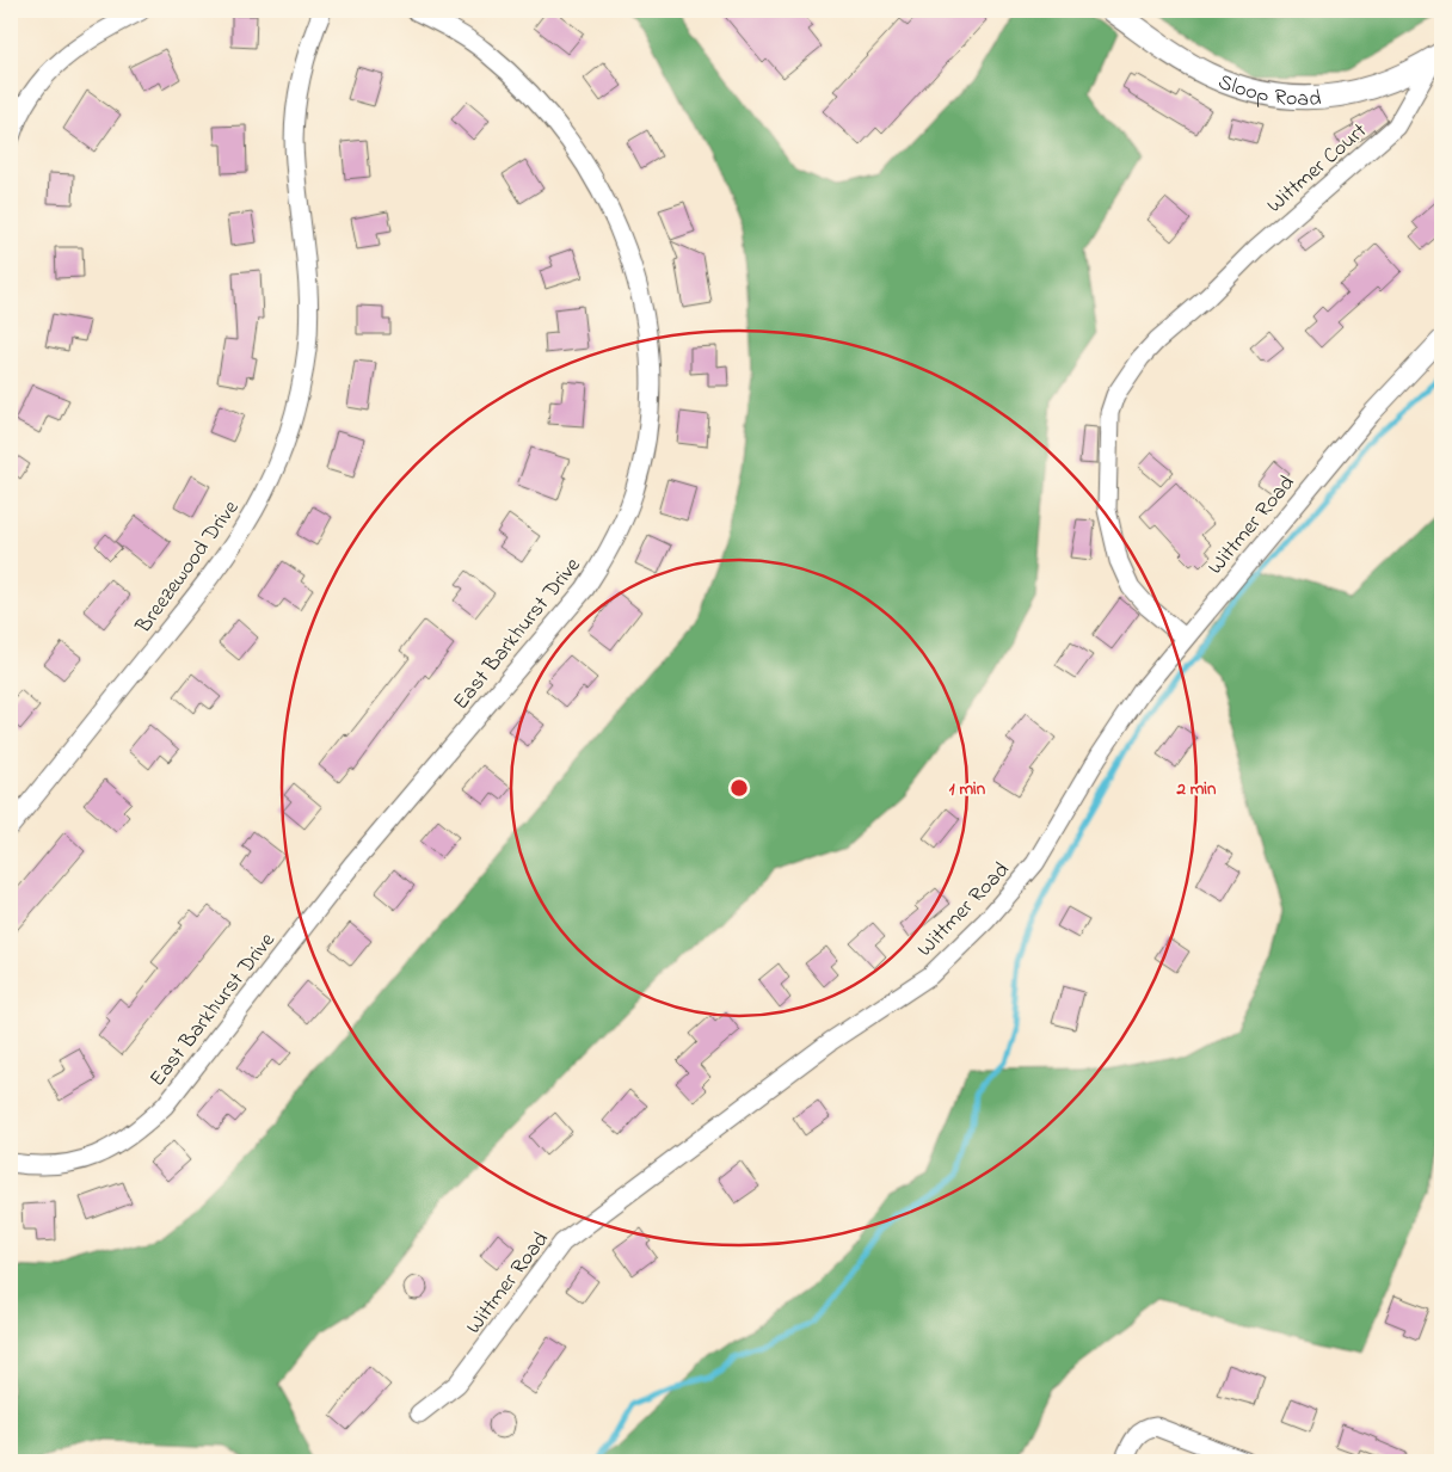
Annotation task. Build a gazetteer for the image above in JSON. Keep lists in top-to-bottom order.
{
  "streets": {
    "street": [
      "Sloop Road",
      "Wittmer Court",
      "Wittmer Road",
      "Breezewood Drive",
      "East Barkhurst Drive"
    ]
  },
  "crossings": [
    ["Sloop Road", "Wittmer Court"],
    ["Wittmer Court", "Wittmer Road"]
  ],
  "rings": ["1 min", "2 min"]
}
